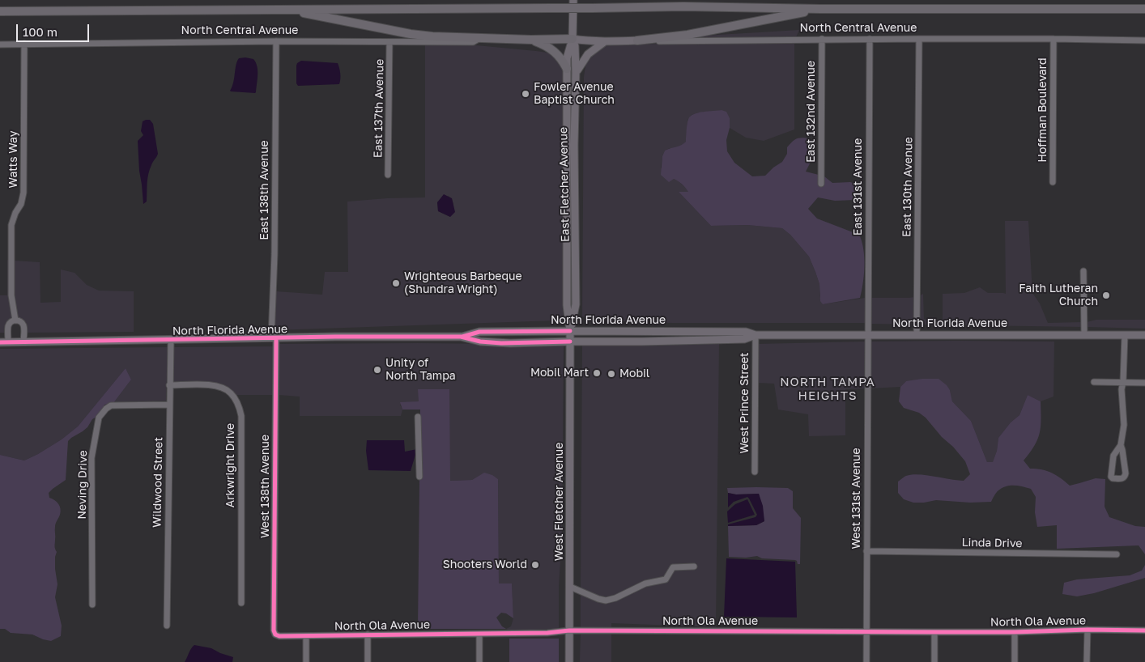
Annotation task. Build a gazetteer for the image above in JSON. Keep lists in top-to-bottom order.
{
  "streets": {
    "main road": [
      "North Central Avenue",
      "East Fletcher Avenue",
      "North Florida Avenue",
      "West Fletcher Avenue"
    ],
    "street": [
      "East 137th Avenue",
      "Hoffman Boulevard",
      "East 132nd Avenue",
      "Watts Way",
      "East 131st Avenue",
      "East 130th Avenue",
      "East 138th Avenue",
      "West Prince Street",
      "Arkwright Drive",
      "Wildwood Street",
      "Neving Drive",
      "West 138th Avenue",
      "West 131st Avenue",
      "Linda Drive",
      "North Ola Avenue"
    ]
  },
  "crossings": [
    ["North Central Avenue", "East 137th Avenue"],
    ["North Central Avenue", "Hoffman Boulevard"],
    ["North Central Avenue", "East 132nd Avenue"],
    ["North Central Avenue", "Watts Way"],
    ["North Central Avenue", "East Fletcher Avenue"],
    ["North Central Avenue", "East 131st Avenue"],
    ["North Central Avenue", "East 130th Avenue"],
    ["North Central Avenue", "East 138th Avenue"],
    ["Watts Way", "North Florida Avenue"],
    ["East Fletcher Avenue", "North Florida Avenue"],
    ["East Fletcher Avenue", "West Fletcher Avenue"],
    ["East 131st Avenue", "North Florida Avenue"],
    ["East 131st Avenue", "West 131st Avenue"],
    ["East 130th Avenue", "North Florida Avenue"],
    ["East 138th Avenue", "North Florida Avenue"],
    ["East 138th Avenue", "West 138th Avenue"],
    ["North Florida Avenue", "West Prince Street"],
    ["North Florida Avenue", "Wildwood Street"],
    ["North Florida Avenue", "West 138th Avenue"],
    ["North Florida Avenue", "West 131st Avenue"],
    ["North Florida Avenue", "West Fletcher Avenue"],
    ["Arkwright Drive", "Wildwood Street"],
    ["Wildwood Street", "Neving Drive"],
    ["West 138th Avenue", "North Ola Avenue"],
    ["West 131st Avenue", "Linda Drive"],
    ["West 131st Avenue", "North Ola Avenue"],
    ["West Fletcher Avenue", "North Ola Avenue"]
  ],
  "districts": ["NORTH TAMPA HEIGHTS"],
  "places": [
    "Fowler Avenue Baptist Church",
    "Wrighteous Barbeque (Shundra Wright)",
    "Faith Lutheran Church",
    "Unity of North Tampa",
    "Mobil Mart",
    "Mobil",
    "Shooters World"
  ],
  "scale_bar": "100 m"
}
